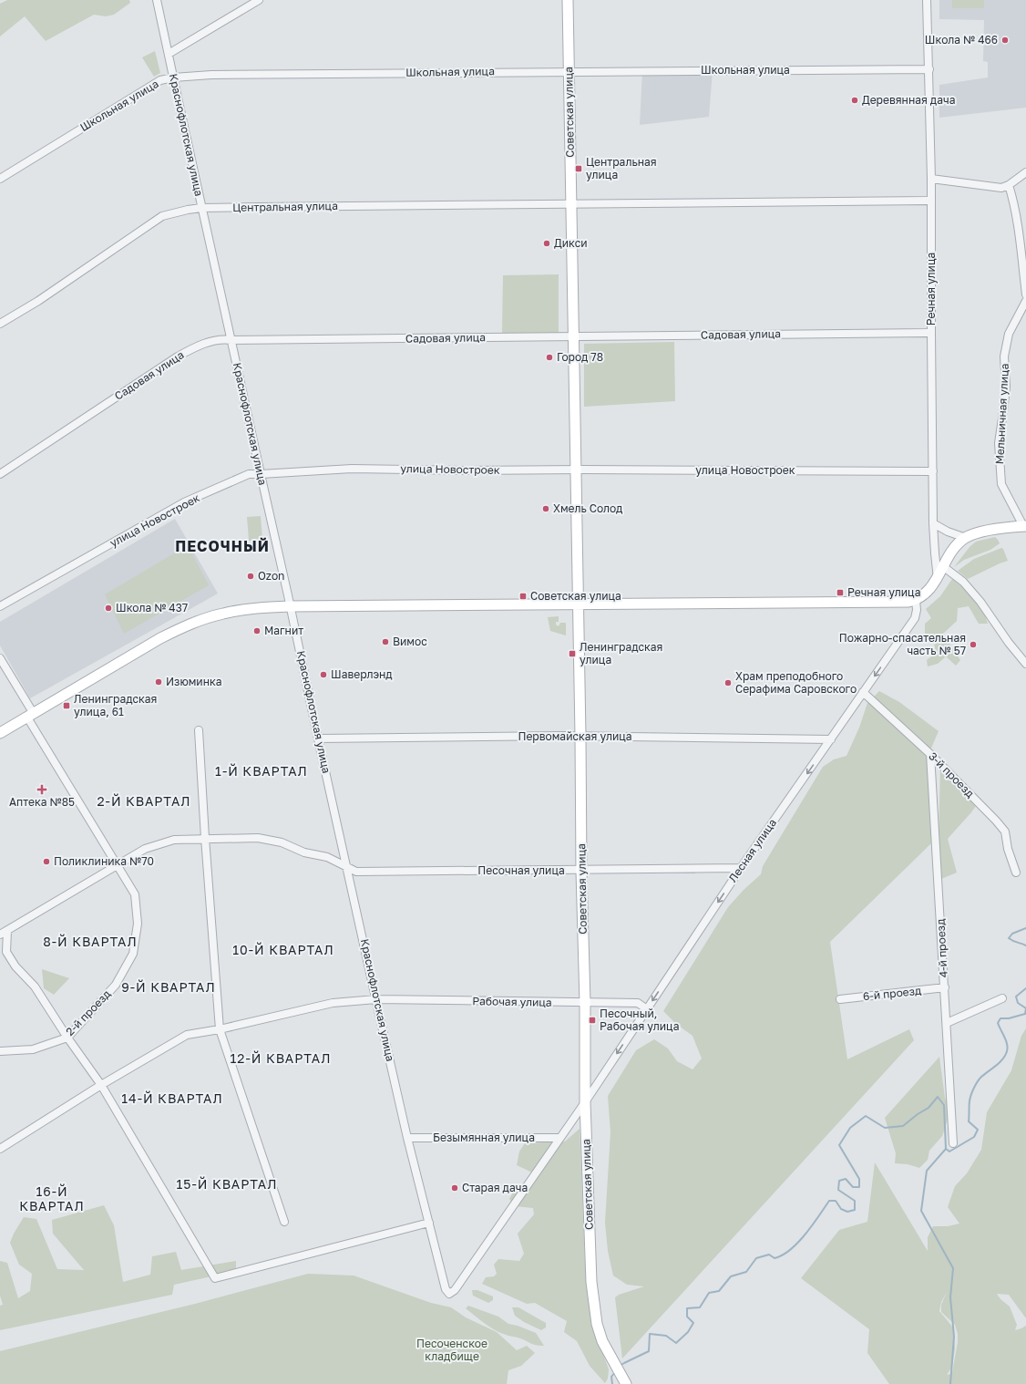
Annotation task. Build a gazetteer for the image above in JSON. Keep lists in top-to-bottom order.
{
  "streets": {
    "main road": ["Советская улица", "Лесная улица"],
    "street": [
      "Школьная улица",
      "Краснофлотская улица",
      "Центральная улица",
      "Речная улица",
      "Садовая улица",
      "Мельничная улица",
      "улица Новостроек",
      "Первомайская улица",
      "3-й проезд",
      "Песочная улица",
      "4-й проезд",
      "6-й проезд",
      "Рабочая улица",
      "2-й проезд",
      "Безымянная улица"
    ]
  },
  "crossings": [
    ["Школьная улица", "Советская улица"],
    ["Школьная улица", "Краснофлотская улица"],
    ["Школьная улица", "Речная улица"],
    ["Советская улица", "Центральная улица"],
    ["Советская улица", "Садовая улица"],
    ["Советская улица", "улица Новостроек"],
    ["Советская улица", "Первомайская улица"],
    ["Советская улица", "Лесная улица"],
    ["Советская улица", "Песочная улица"],
    ["Советская улица", "Рабочая улица"],
    ["Краснофлотская улица", "Центральная улица"],
    ["Краснофлотская улица", "Садовая улица"],
    ["Краснофлотская улица", "улица Новостроек"],
    ["Краснофлотская улица", "Первомайская улица"],
    ["Краснофлотская улица", "Лесная улица"],
    ["Краснофлотская улица", "Песочная улица"],
    ["Краснофлотская улица", "Рабочая улица"],
    ["Краснофлотская улица", "Безымянная улица"],
    ["Центральная улица", "Речная улица"],
    ["Речная улица", "Садовая улица"],
    ["Речная улица", "улица Новостроек"],
    ["Речная улица", "Лесная улица"],
    ["Первомайская улица", "Лесная улица"],
    ["3-й проезд", "Лесная улица"],
    ["3-й проезд", "4-й проезд"],
    ["Лесная улица", "Песочная улица"],
    ["Лесная улица", "Рабочая улица"],
    ["Лесная улица", "Безымянная улица"],
    ["Песочная улица", "2-й проезд"],
    ["4-й проезд", "6-й проезд"]
  ],
  "one_way": ["Лесная улица"],
  "districts": [
    "ПЕСОЧНЫЙ",
    "1-Й КВАРТАЛ",
    "2-Й КВАРТАЛ",
    "8-Й КВАРТАЛ",
    "10-Й КВАРТАЛ",
    "9-Й КВАРТАЛ",
    "12-Й КВАРТАЛ",
    "14-Й КВАРТАЛ",
    "15-Й КВАРТАЛ",
    "16-Й КВАРТАЛ"
  ],
  "parks": ["Песоченское кладбище"],
  "places": {
    "other": [
      "Школа № 466",
      "Деревянная дача",
      "Дикси",
      "Город 78",
      "Хмель Солод",
      "Ozon",
      "Школа № 437",
      "Магнит",
      "Вимос",
      "Пожарно-спасательная часть № 57",
      "Шаверлэнд",
      "Изюминка",
      "Храм преподобного Серафима Саровского",
      "Поликлиника №70",
      "Старая дача"
    ],
    "transit": [
      "Центральная улица",
      "Речная улица",
      "Советская улица",
      "Ленинградская улица",
      "Ленинградская улица, 61",
      "Песочный, Рабочая улица"
    ],
    "health": ["Аптека №85"]
  }
}
